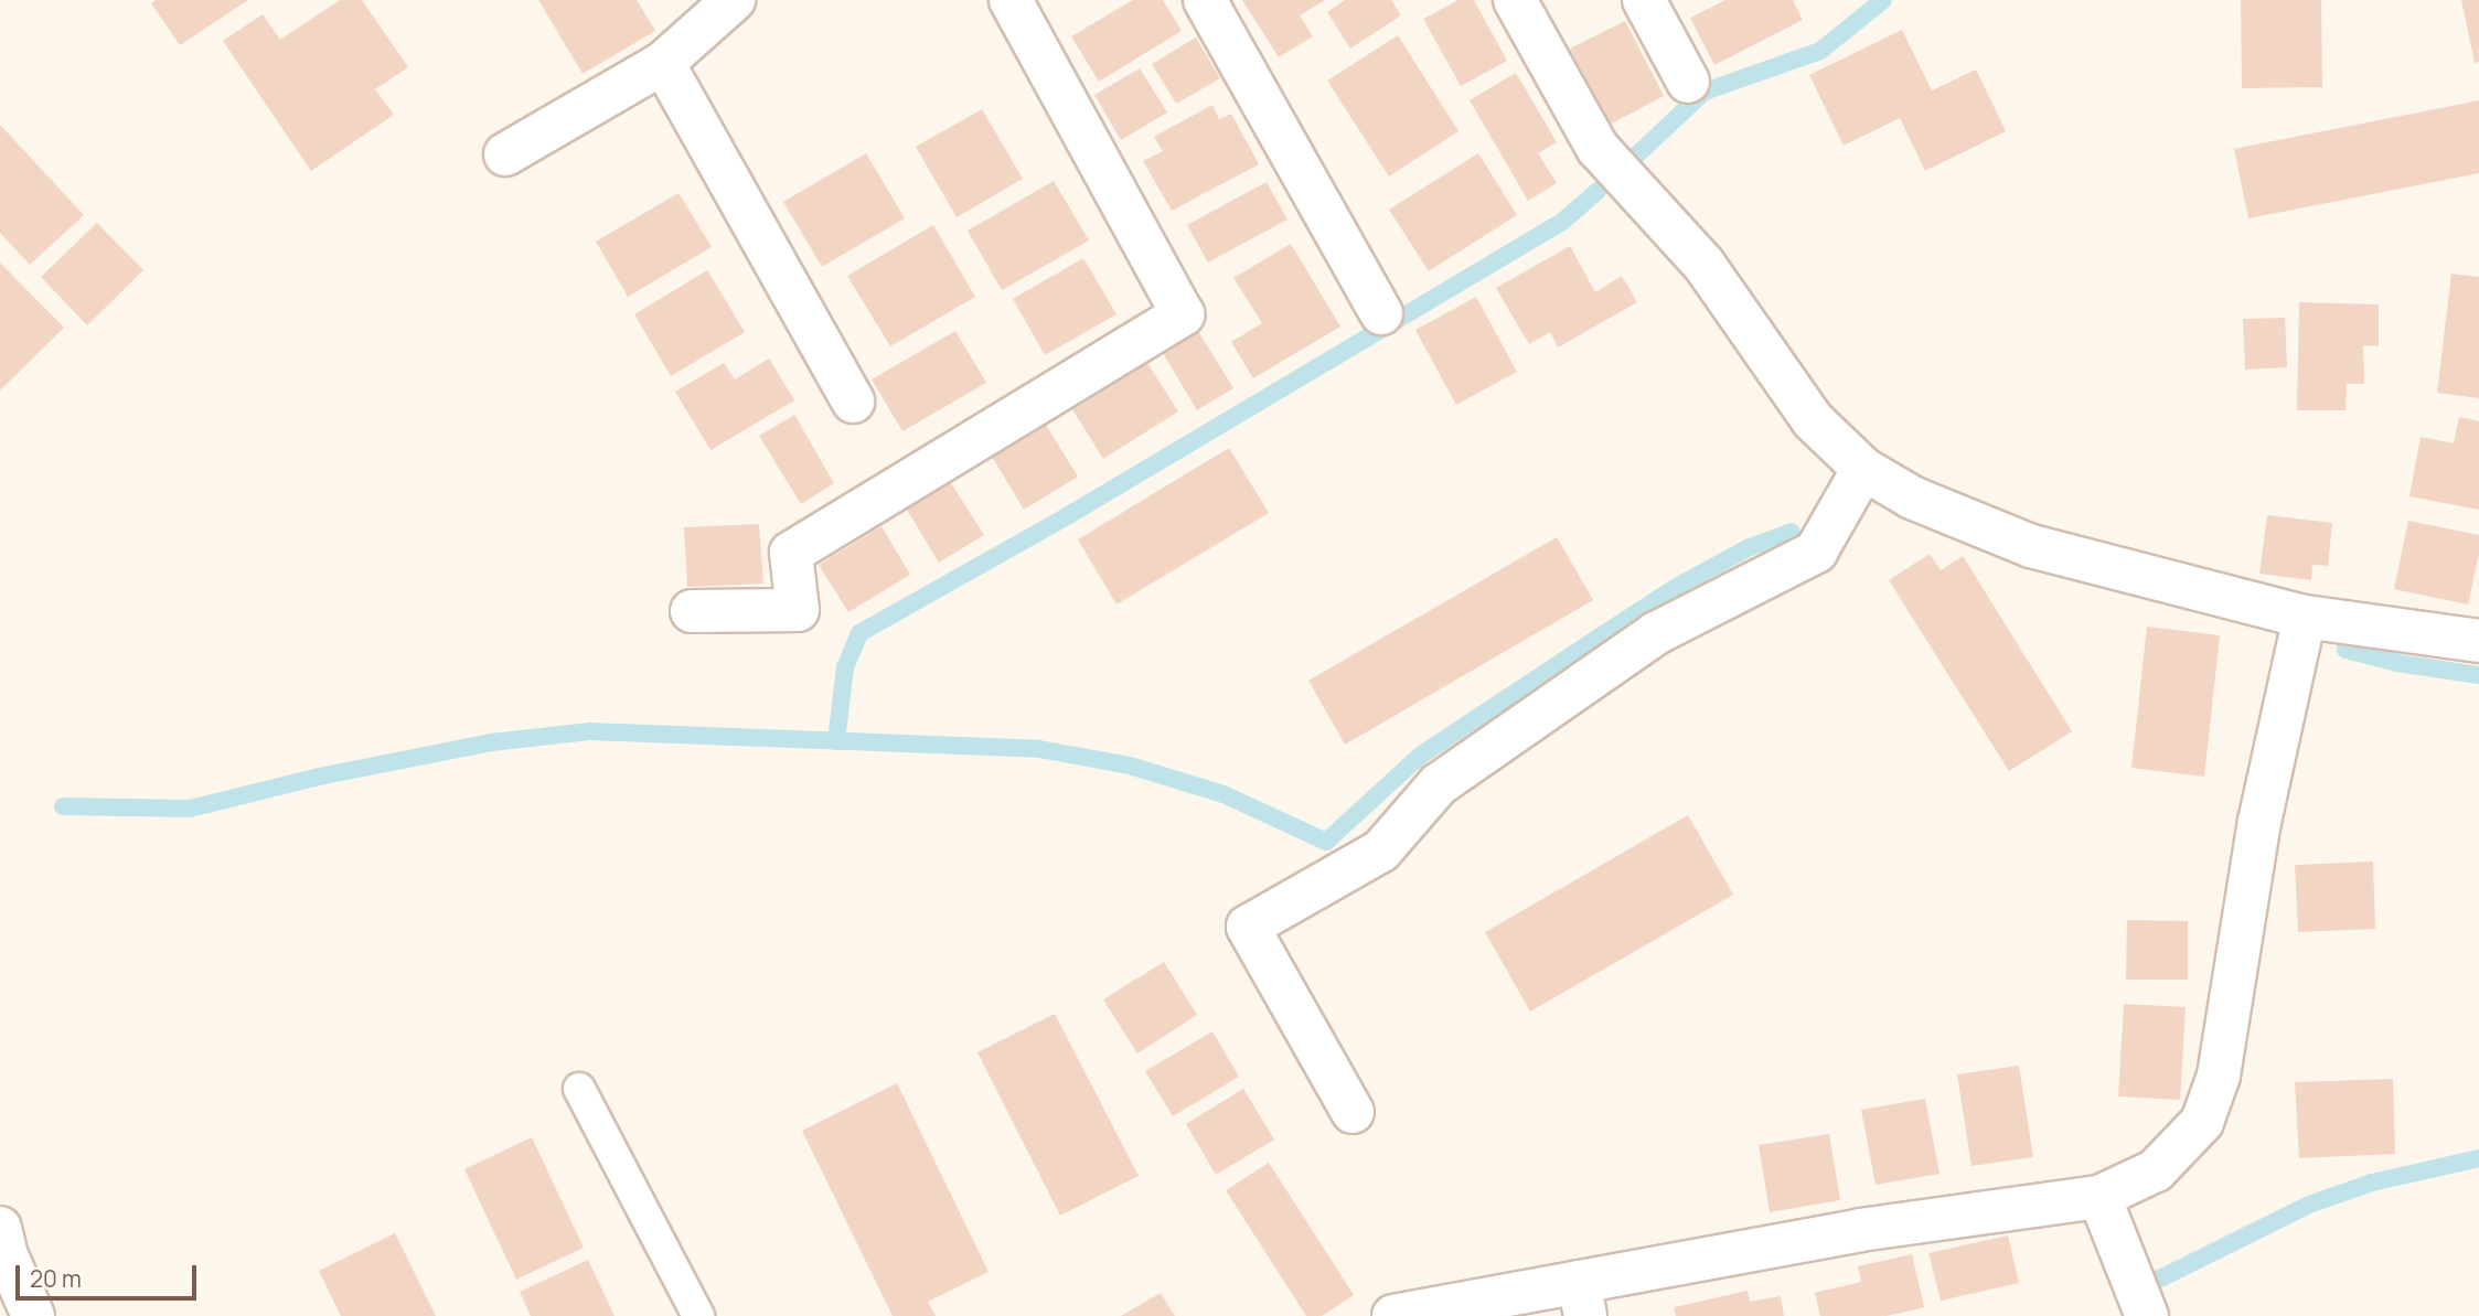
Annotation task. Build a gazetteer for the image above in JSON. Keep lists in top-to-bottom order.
{
  "scale_bar": "20 m"
}
